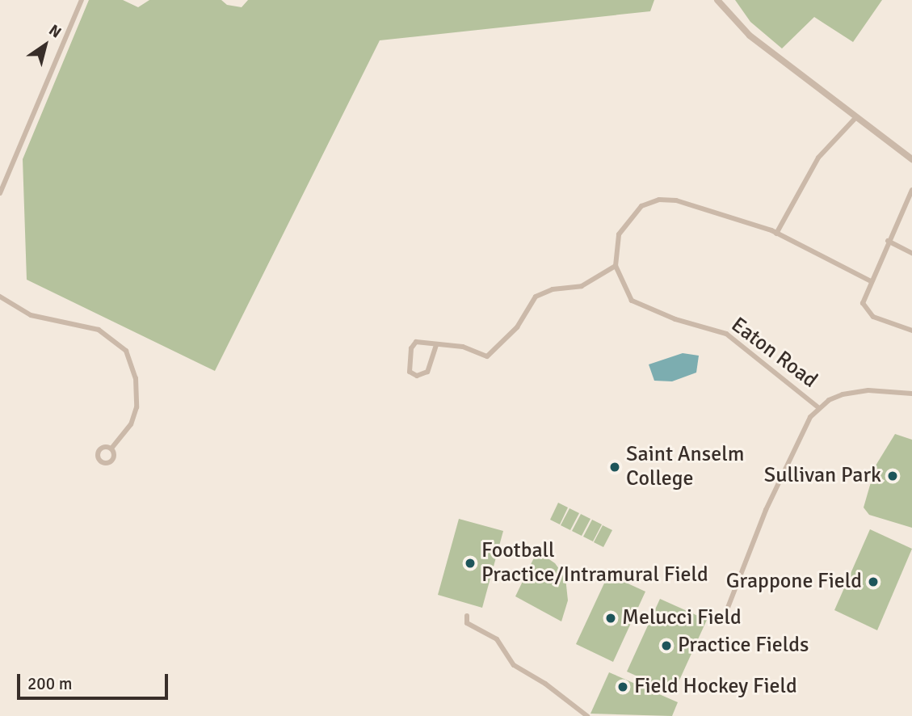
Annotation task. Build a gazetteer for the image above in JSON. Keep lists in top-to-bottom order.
{
  "streets": {
    "street": ["Eaton Road"]
  },
  "places": [
    "Saint Anselm College",
    "Sullivan Park",
    "Football Practice/Intramural Field",
    "Grappone Field",
    "Melucci Field",
    "Practice Fields",
    "Field Hockey Field"
  ],
  "scale_bar": "200 m",
  "north": "top right"
}
